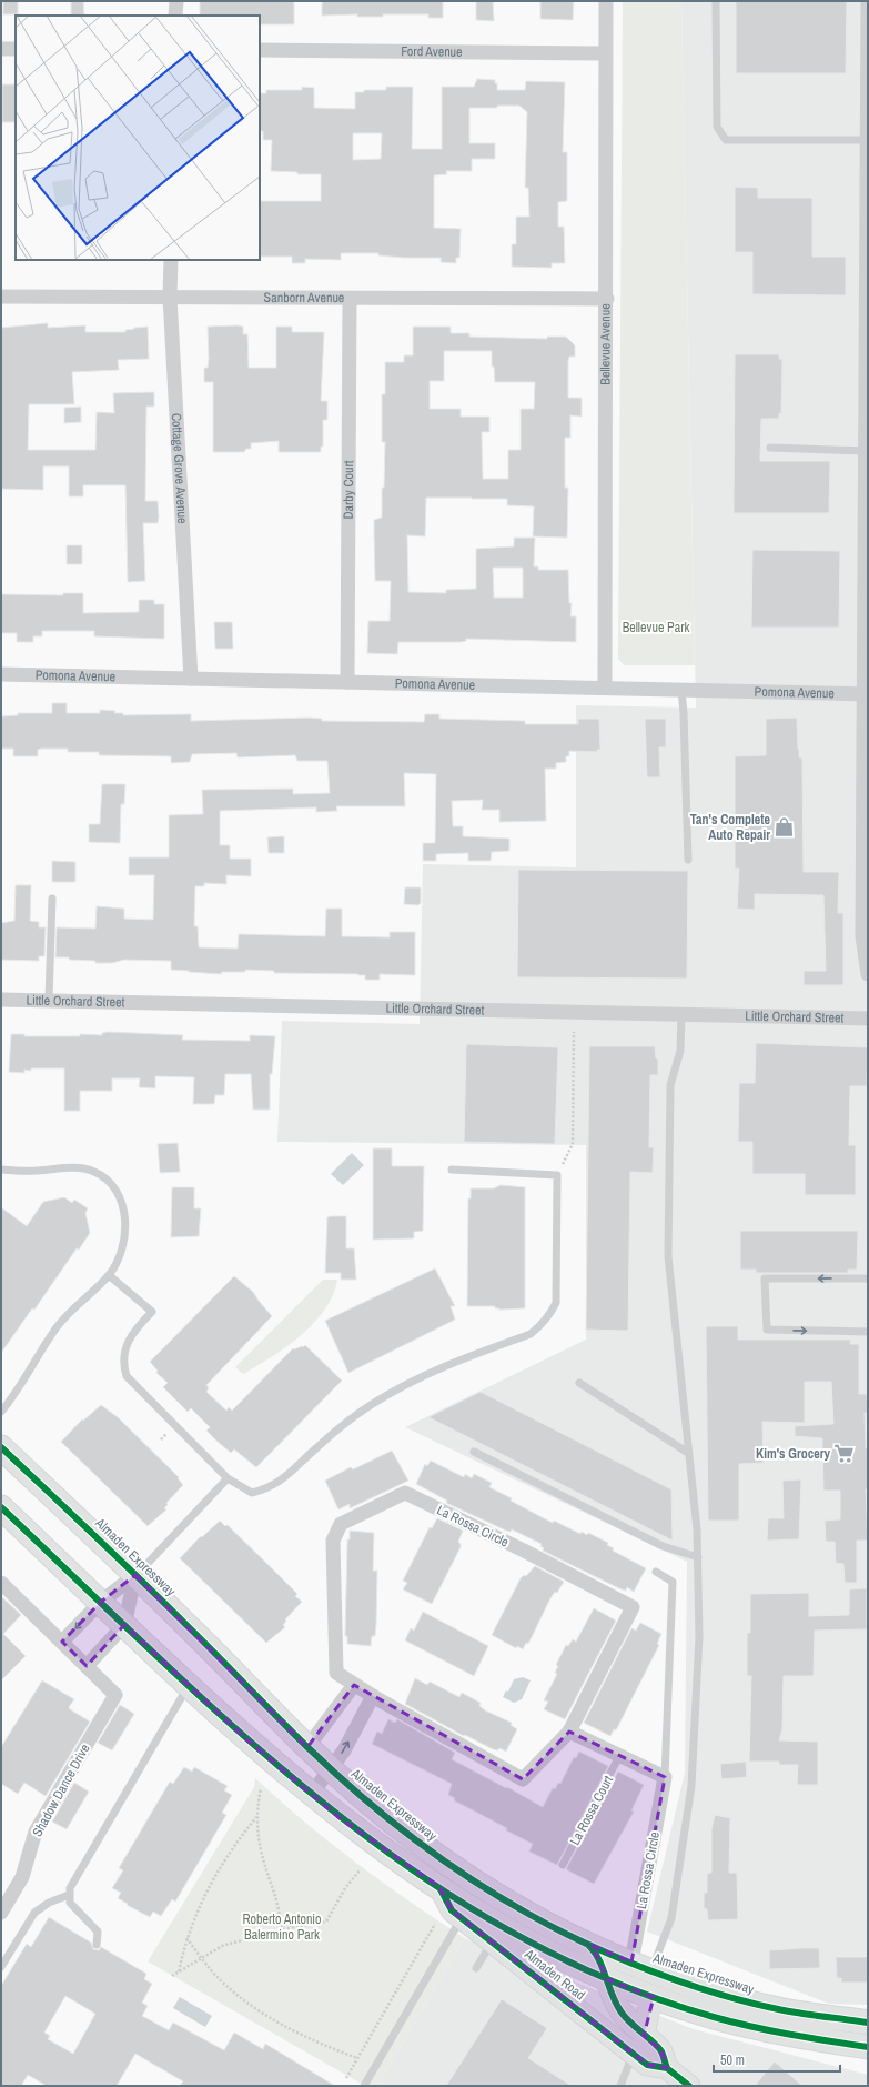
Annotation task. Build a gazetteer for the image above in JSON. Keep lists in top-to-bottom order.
{
  "streets": {
    "main road": ["Almaden Expressway"],
    "street": [
      "Ford Avenue",
      "Sanborn Avenue",
      "Bellevue Avenue",
      "Cottage Grove Avenue",
      "Darby Court",
      "Pomona Avenue",
      "Little Orchard Street",
      "La Rossa Circle",
      "Shadow Dance Drive",
      "Almaden Road"
    ],
    "lane": ["La Rossa Court"]
  },
  "crossings": [
    ["Ford Avenue", "Bellevue Avenue"],
    ["Sanborn Avenue", "Bellevue Avenue"],
    ["Sanborn Avenue", "Cottage Grove Avenue"],
    ["Sanborn Avenue", "Darby Court"],
    ["Bellevue Avenue", "Pomona Avenue"],
    ["Cottage Grove Avenue", "Pomona Avenue"],
    ["Darby Court", "Pomona Avenue"],
    ["La Rossa Circle", "Almaden Expressway"],
    ["Almaden Expressway", "Almaden Road"]
  ],
  "parks": ["Bellevue Park", "Roberto Antonio Balermino Park"],
  "places": {
    "shop": ["Tan's Complete Auto Repair"],
    "supermarket": ["Kim's Grocery"]
  },
  "scale_bar": "50 m"
}
